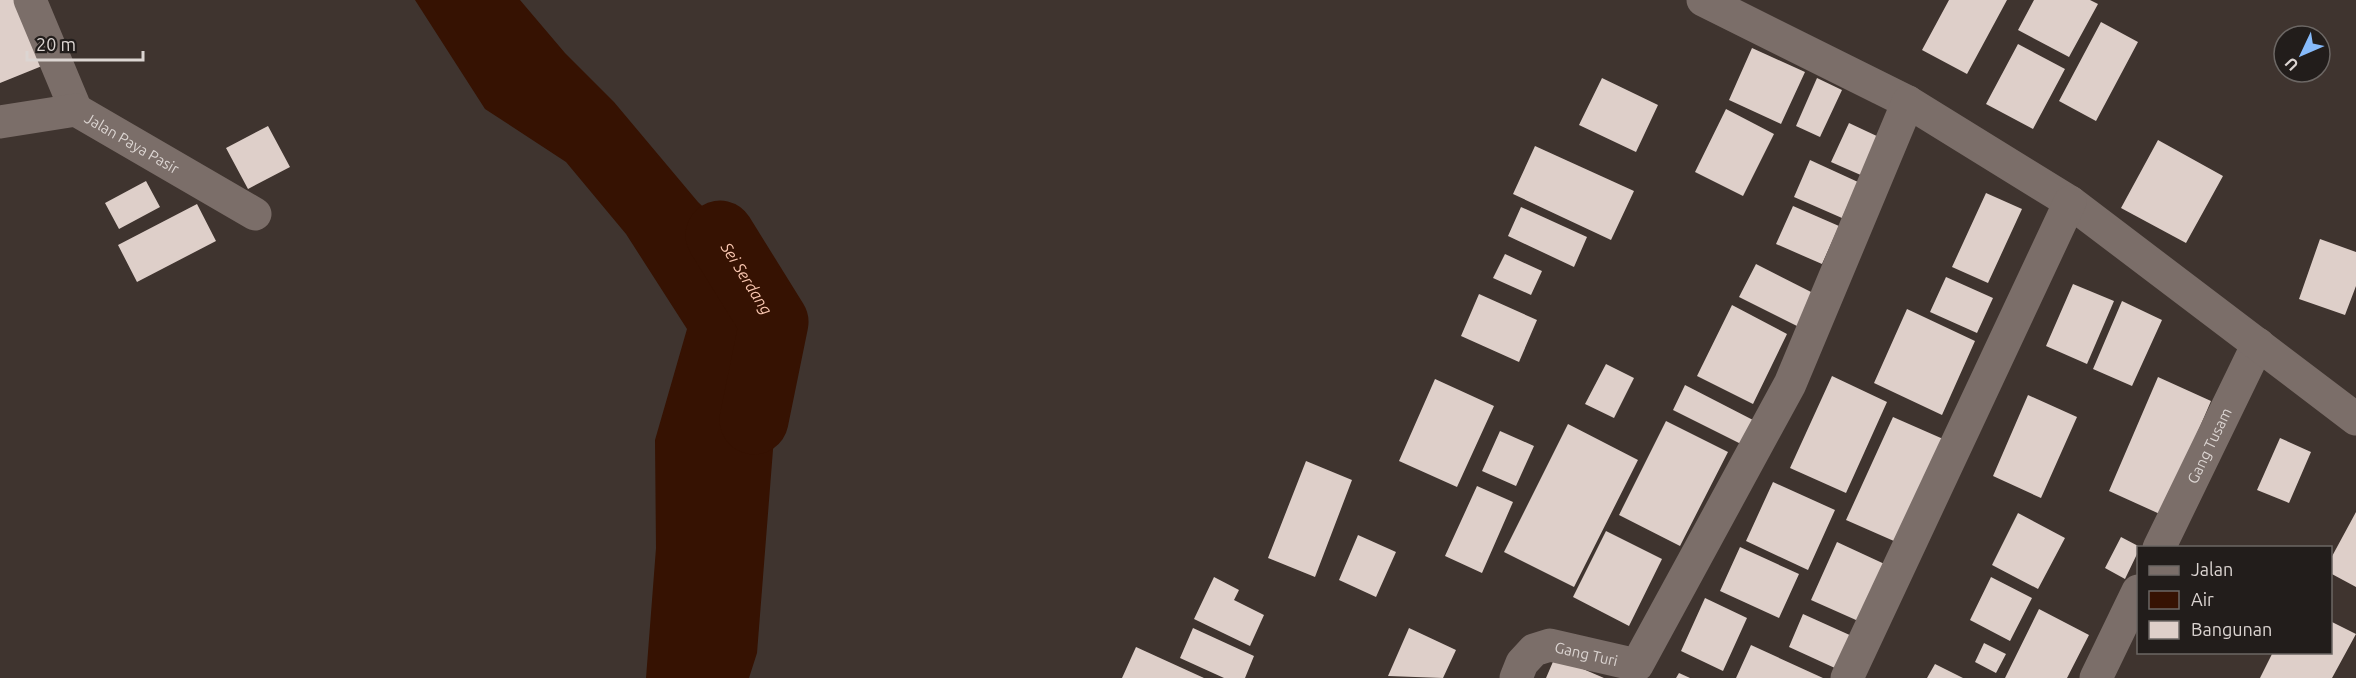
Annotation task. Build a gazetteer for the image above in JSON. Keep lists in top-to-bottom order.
{
  "streets": {
    "street": ["Jalan Paya Pasir", "Gang Tusam", "Gang Turi"]
  },
  "water": ["Sei Serdang"],
  "legend": ["Jalan", "Air", "Bangunan"],
  "scale_bar": "20 m",
  "north": "bottom left"
}
